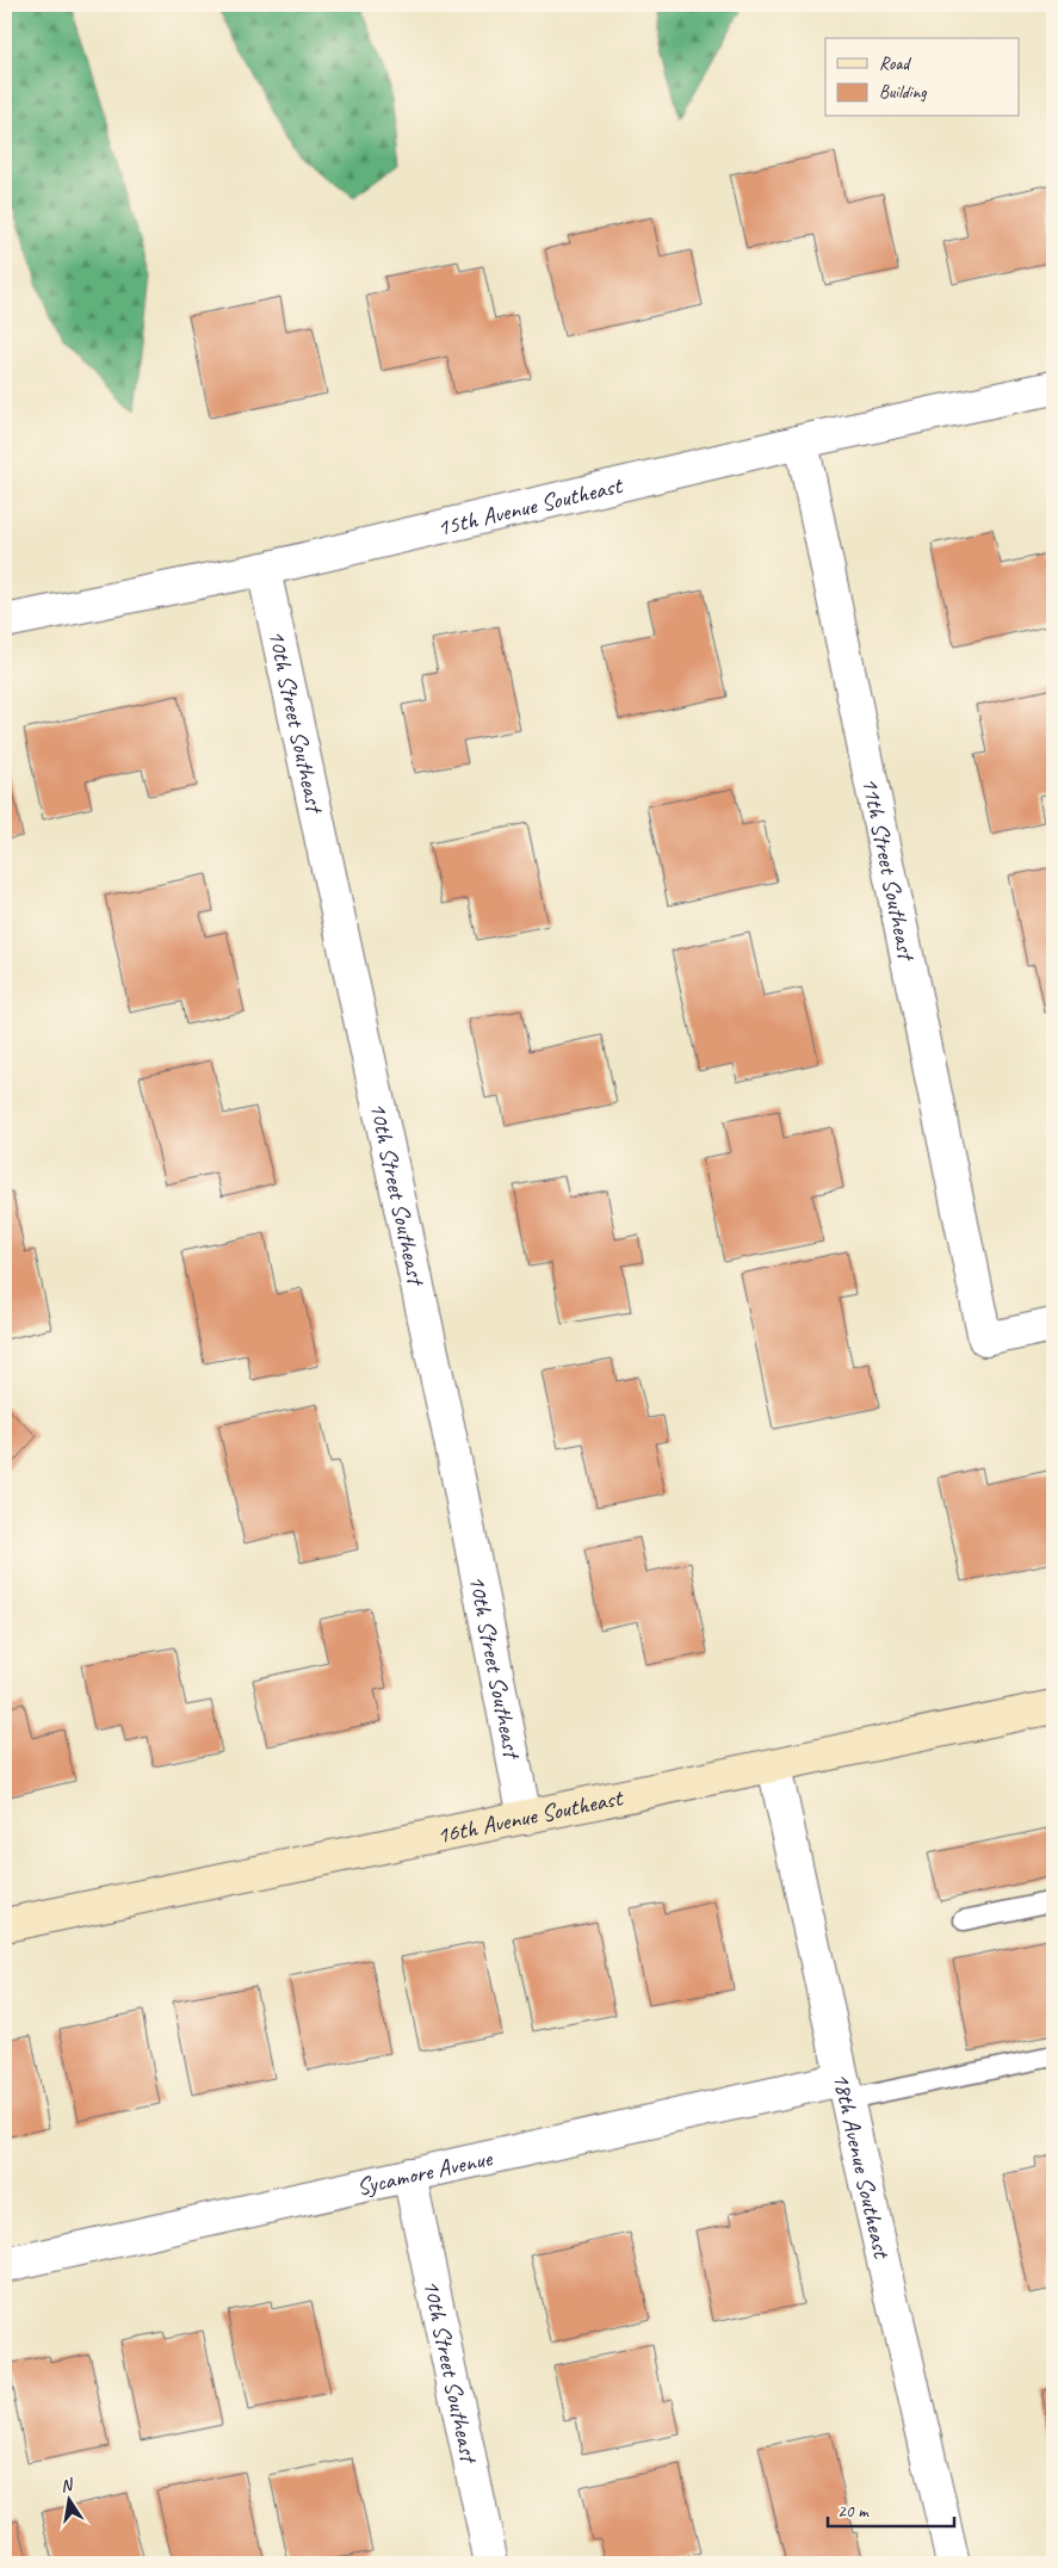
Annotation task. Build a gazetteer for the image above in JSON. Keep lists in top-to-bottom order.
{
  "streets": {
    "street": [
      "15th Avenue Southeast",
      "10th Street Southeast",
      "11th Street Southeast",
      "16th Avenue Southeast",
      "18th Avenue Southeast",
      "Sycamore Avenue"
    ]
  },
  "crossings": [
    ["15th Avenue Southeast", "10th Street Southeast"],
    ["15th Avenue Southeast", "11th Street Southeast"],
    ["10th Street Southeast", "16th Avenue Southeast"],
    ["10th Street Southeast", "Sycamore Avenue"],
    ["16th Avenue Southeast", "18th Avenue Southeast"],
    ["18th Avenue Southeast", "Sycamore Avenue"]
  ],
  "legend": ["Road", "Building"],
  "scale_bar": "20 m",
  "north": "top"
}
